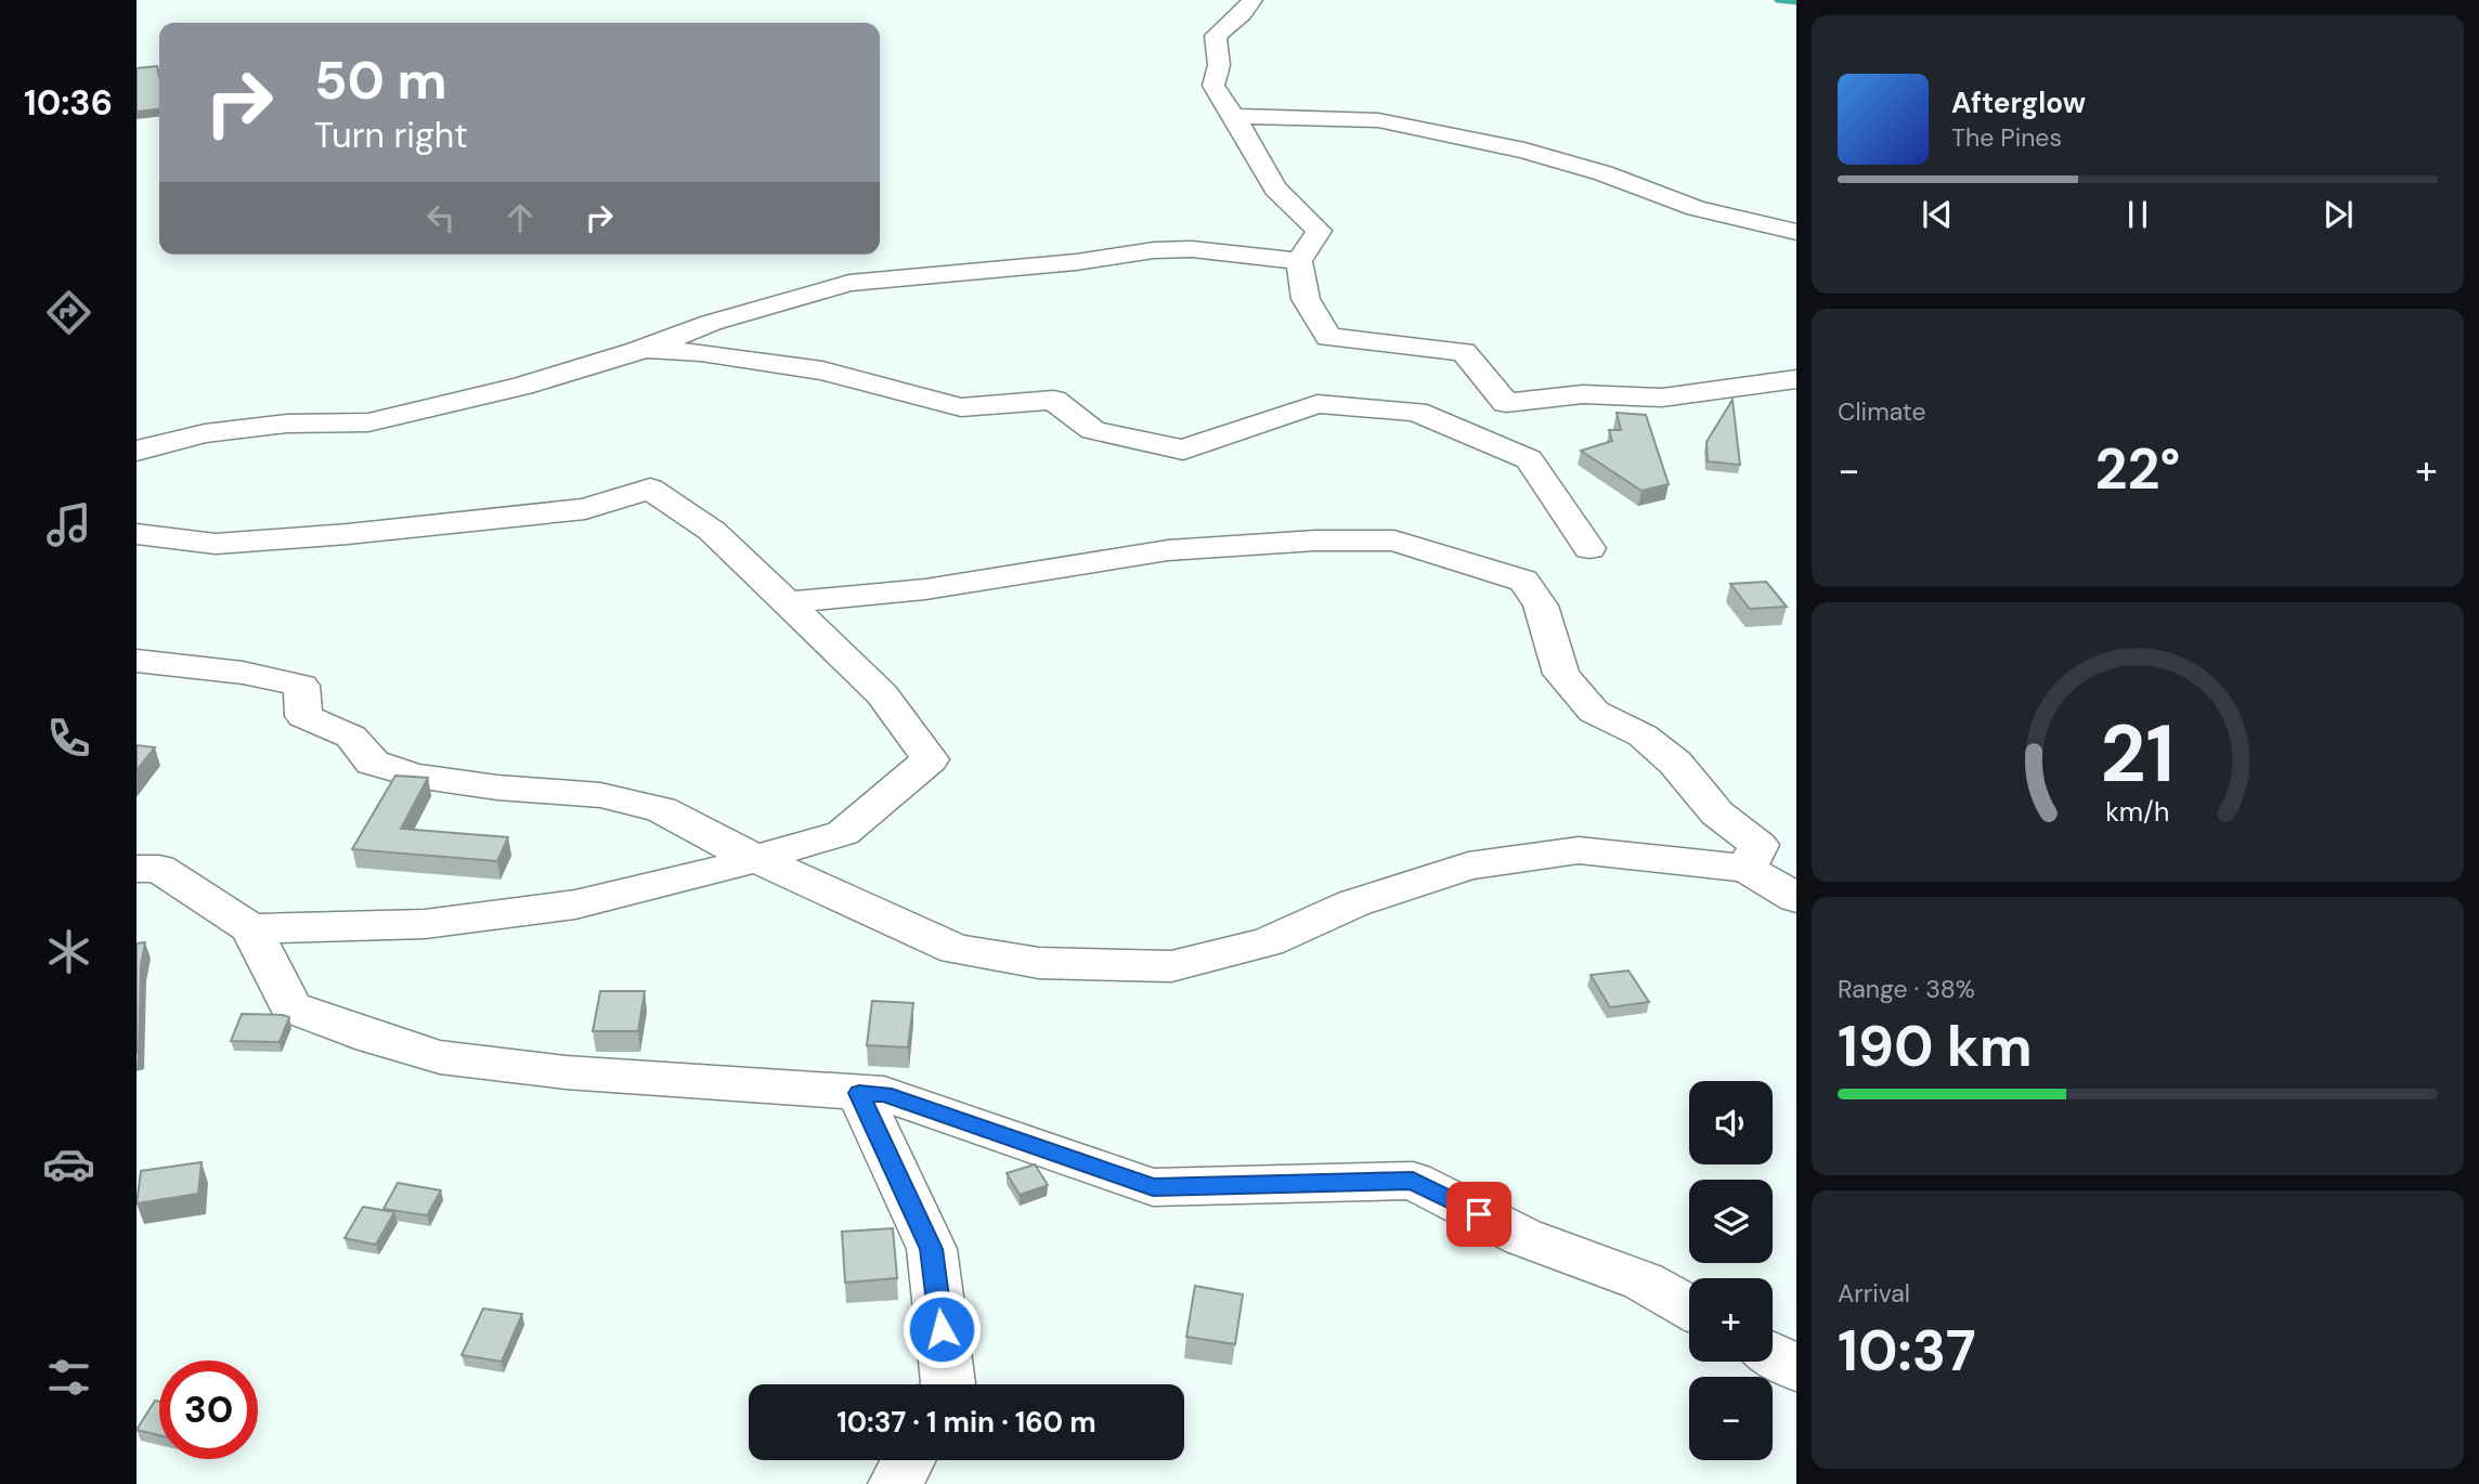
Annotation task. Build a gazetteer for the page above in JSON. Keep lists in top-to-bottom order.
{
  "page": {
    "tabs": "10:36",
    "turn": ["50 m", "Turn right"],
    "song": ["Afterglow", "The Pines"],
    "tile": [
      "Climate",
      ["Range · 38%", "190 km"],
      ["Arrival", "10:37"]
    ],
    "heat": ["−", "22°", "+"],
    "map_buttons": ["+", "−"],
    "limit": "30",
    "trip": "10:37 · 1 min · 160 m",
    "gauge": ["21", "km/h"]
  }
}
